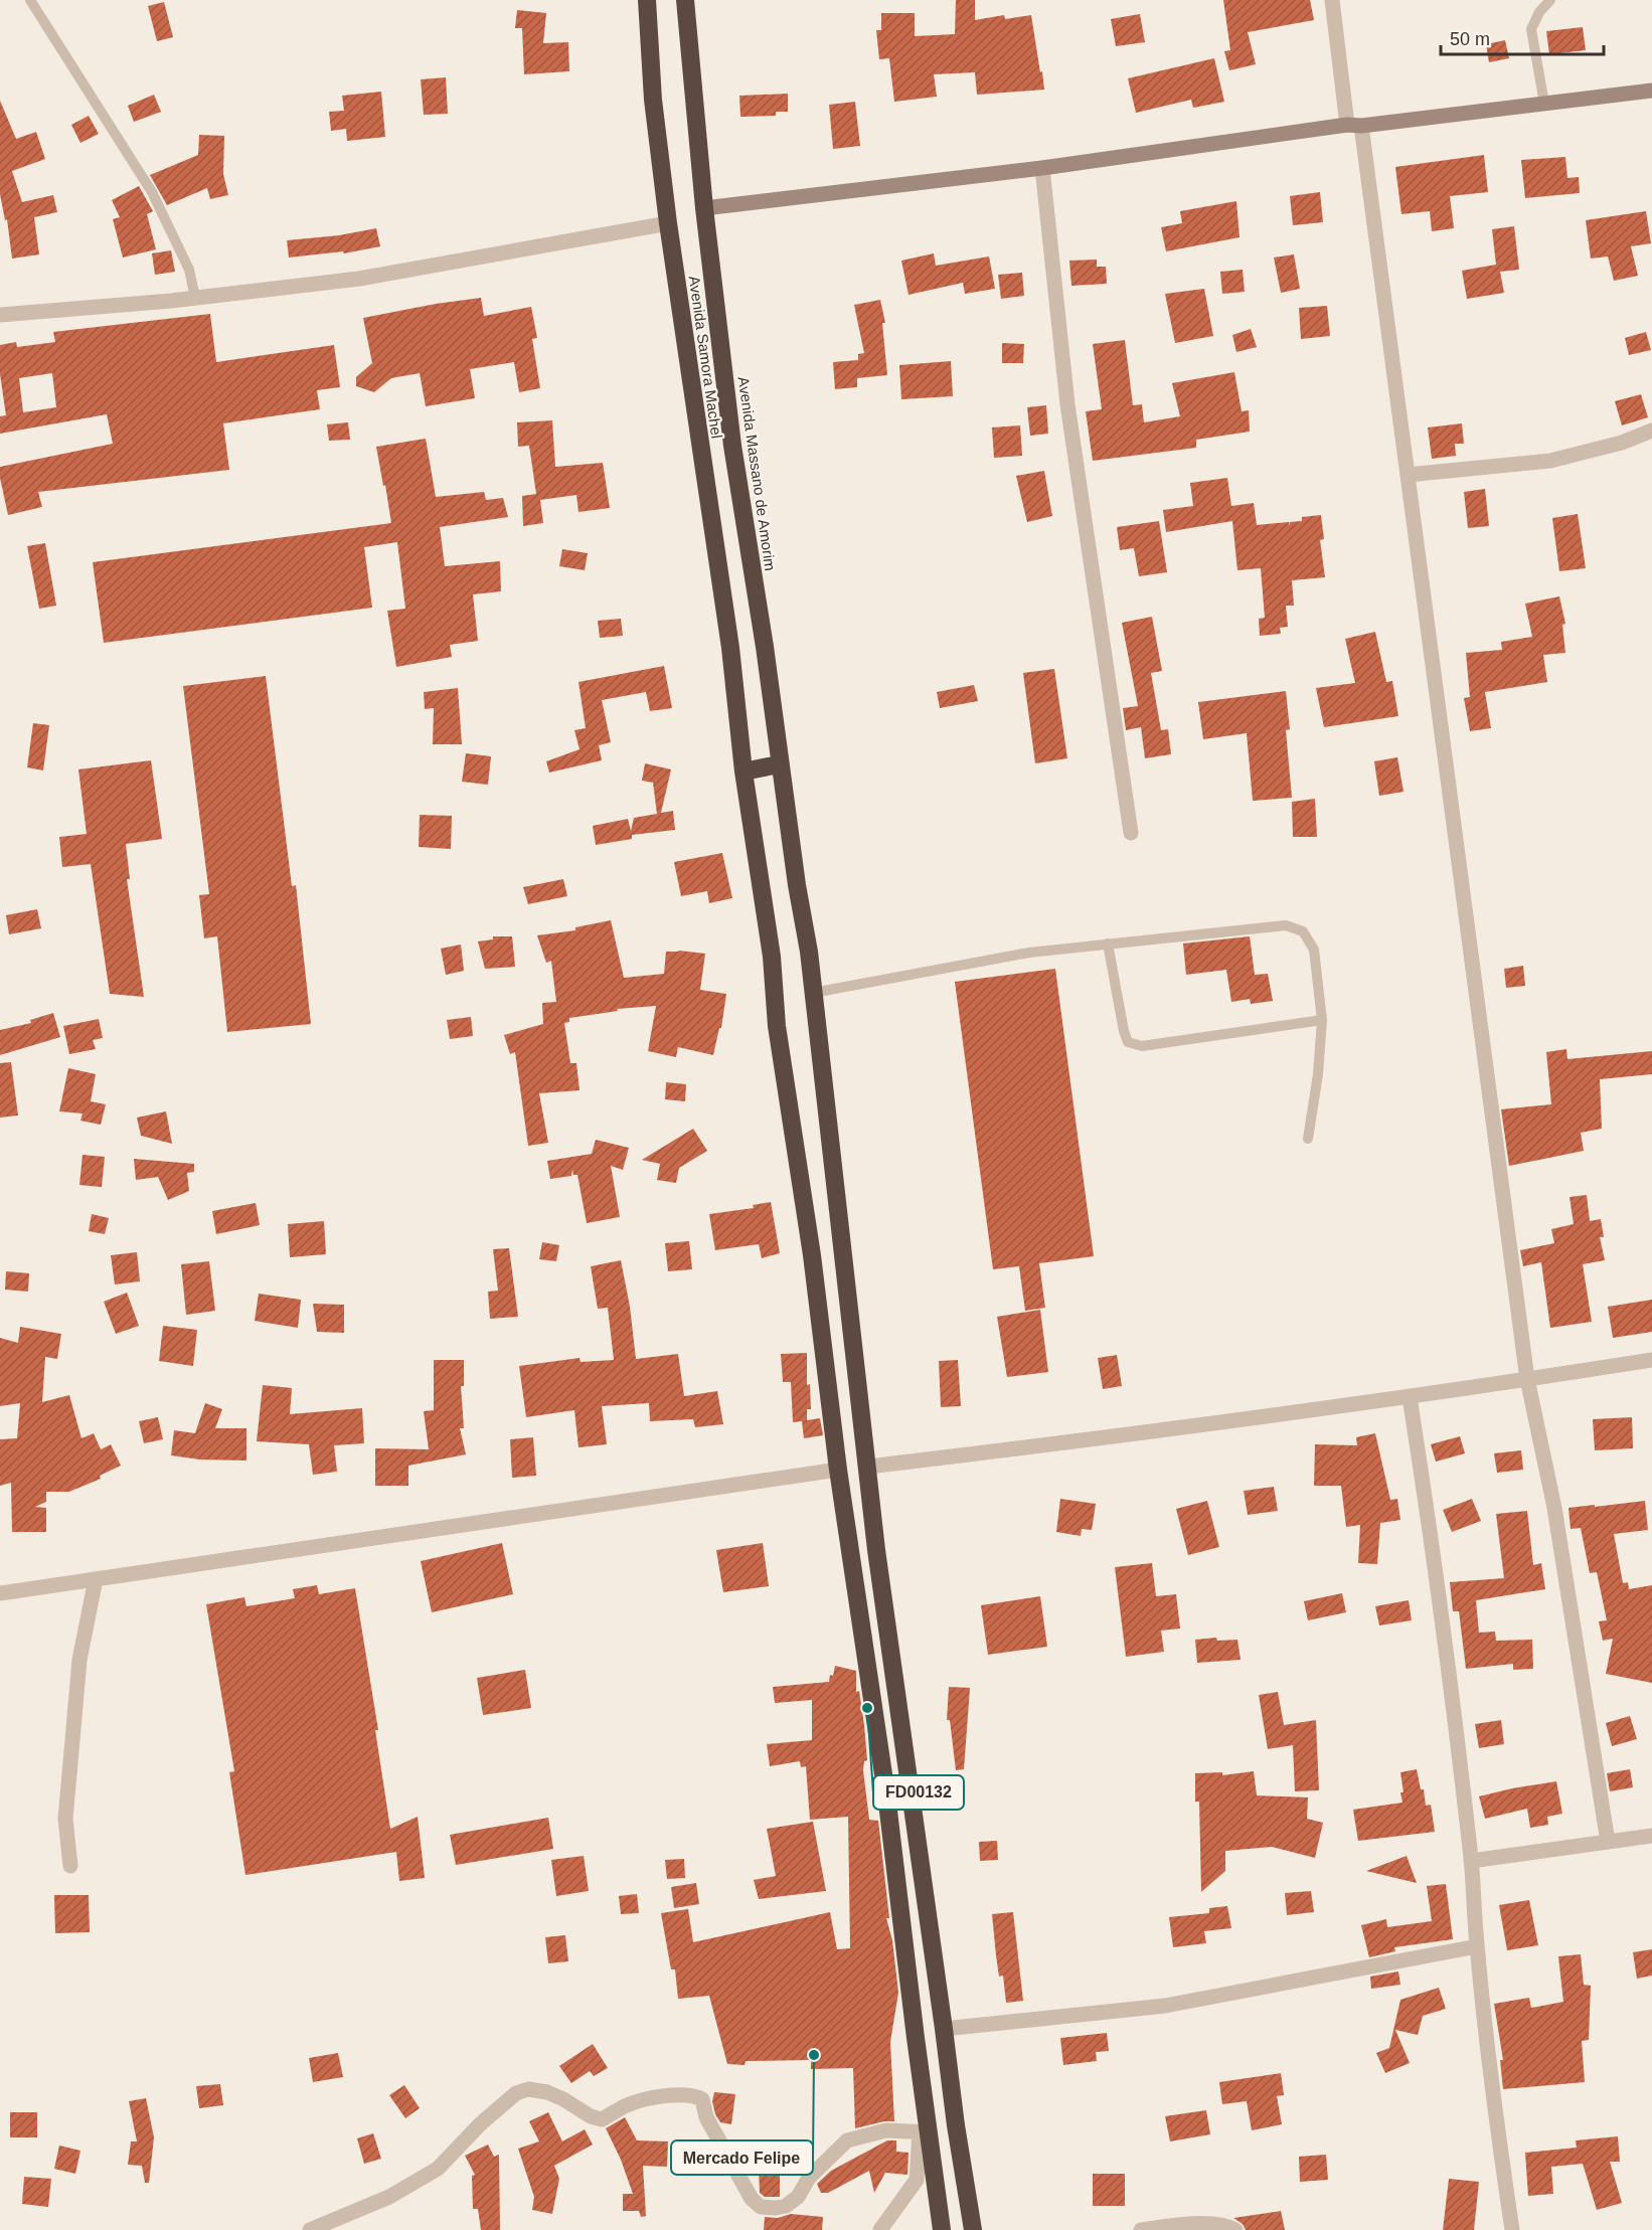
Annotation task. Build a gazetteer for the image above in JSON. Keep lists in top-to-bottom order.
{
  "streets": {
    "highway": ["Avenida Samora Machel", "Avenida Massano de Amorim"]
  },
  "places": ["FD00132", "Mercado Felipe"],
  "scale_bar": "50 m"
}
